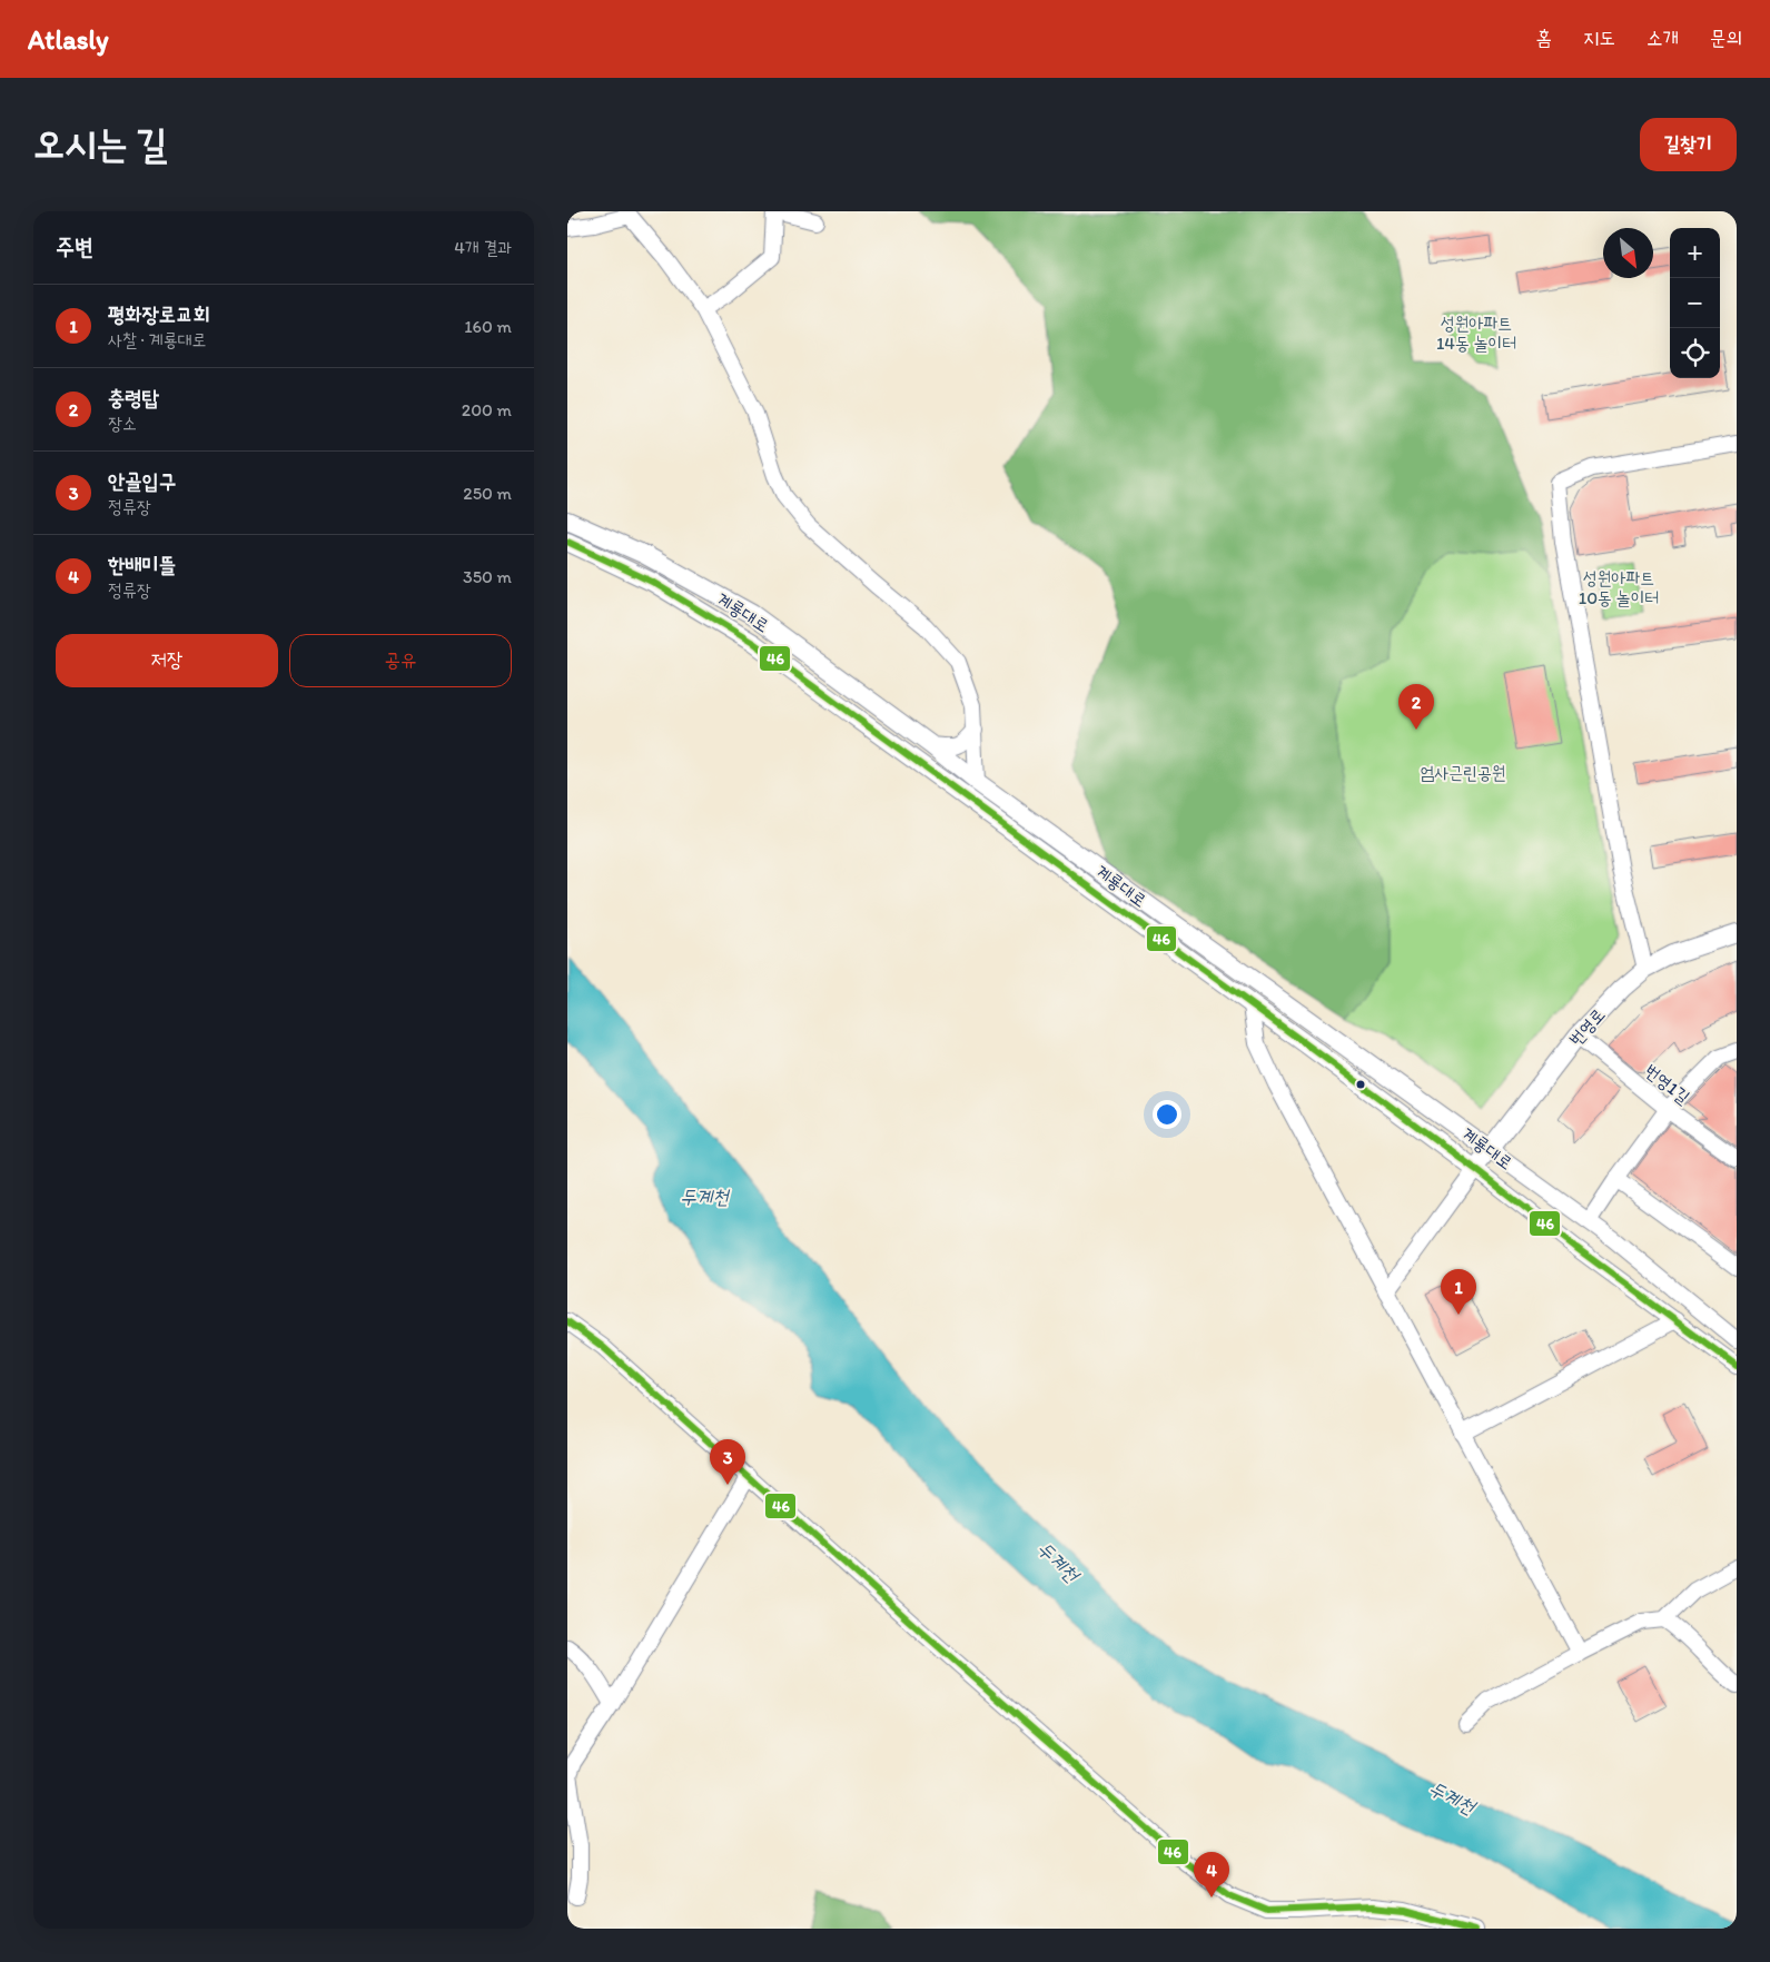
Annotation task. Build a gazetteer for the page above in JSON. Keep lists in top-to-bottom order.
{
  "streets": {
    "main road": ["계룡대로", "번영로"],
    "street": ["번영1길"]
  },
  "crossings": [
    ["계룡대로", "번영로"],
    ["번영로", "번영1길"]
  ],
  "water": ["두계천"],
  "parks": ["성원아파트 14동 놀이터", "성원아파트 10동 놀이터", "엄사근린공원"],
  "lines": ["transit line 46"],
  "north": "bottom right",
  "page": {
    "header": "Atlasly",
    "nav": [
      "홈",
      "지도",
      "소개",
      "문의"
    ],
    "buttons": [
      "길찾기",
      ["저장", "공유"]
    ],
    "title": "오시는 길",
    "heading": ["주변", "4개 결과"],
    "map_buttons": ["+", "−"],
    "list": [
      {
        "mark": "1",
        "name": "평화장로교회",
        "note": "사찰 · 계룡대로",
        "value": "160 m"
      },
      {
        "mark": "2",
        "name": "충령탑",
        "note": "장소",
        "value": "200 m"
      },
      {
        "mark": "3",
        "name": "안골입구",
        "note": "정류장",
        "value": "250 m"
      },
      {
        "mark": "4",
        "name": "한배미뜰",
        "note": "정류장",
        "value": "350 m"
      }
    ],
    "pins": [
      "2",
      "1",
      "3",
      "4"
    ]
  }
}
